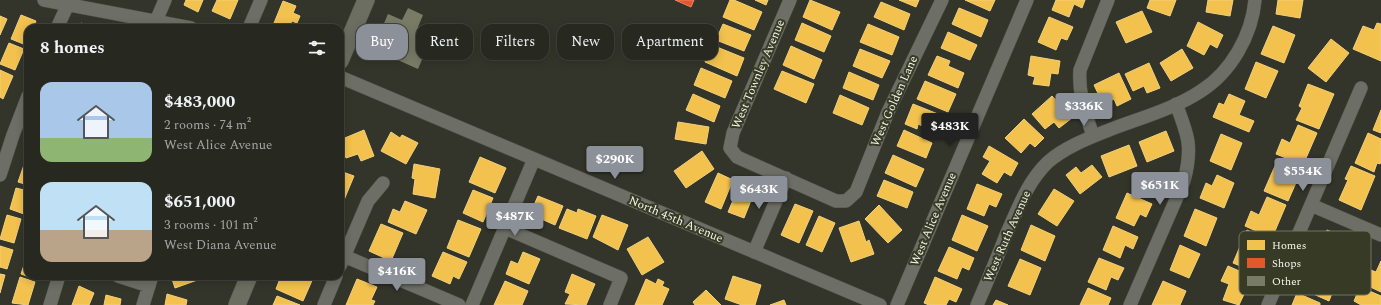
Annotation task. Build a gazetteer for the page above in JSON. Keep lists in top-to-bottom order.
{
  "streets": {
    "street": [
      "West Townley Avenue",
      "West Golden Lane",
      "North 45th Avenue",
      "West Alice Avenue",
      "West Ruth Avenue"
    ]
  },
  "crossings": [
    ["West Townley Avenue", "West Golden Lane"]
  ],
  "legend": ["Homes", "Shops", "Other"],
  "page": {
    "chip": [
      "Buy",
      "Rent",
      "Filters",
      "New",
      "Apartment"
    ],
    "heading": "8 homes",
    "list": [
      {
        "name": "$483,000",
        "note": "2 rooms · 74 m² · West Alice Avenue"
      },
      {
        "name": "$651,000",
        "note": "3 rooms · 101 m² · West Diana Avenue"
      }
    ],
    "price": [
      "$336K",
      "$483K",
      "$290K",
      "$554K",
      "$651K",
      "$643K",
      "$487K",
      "$416K"
    ]
  }
}
